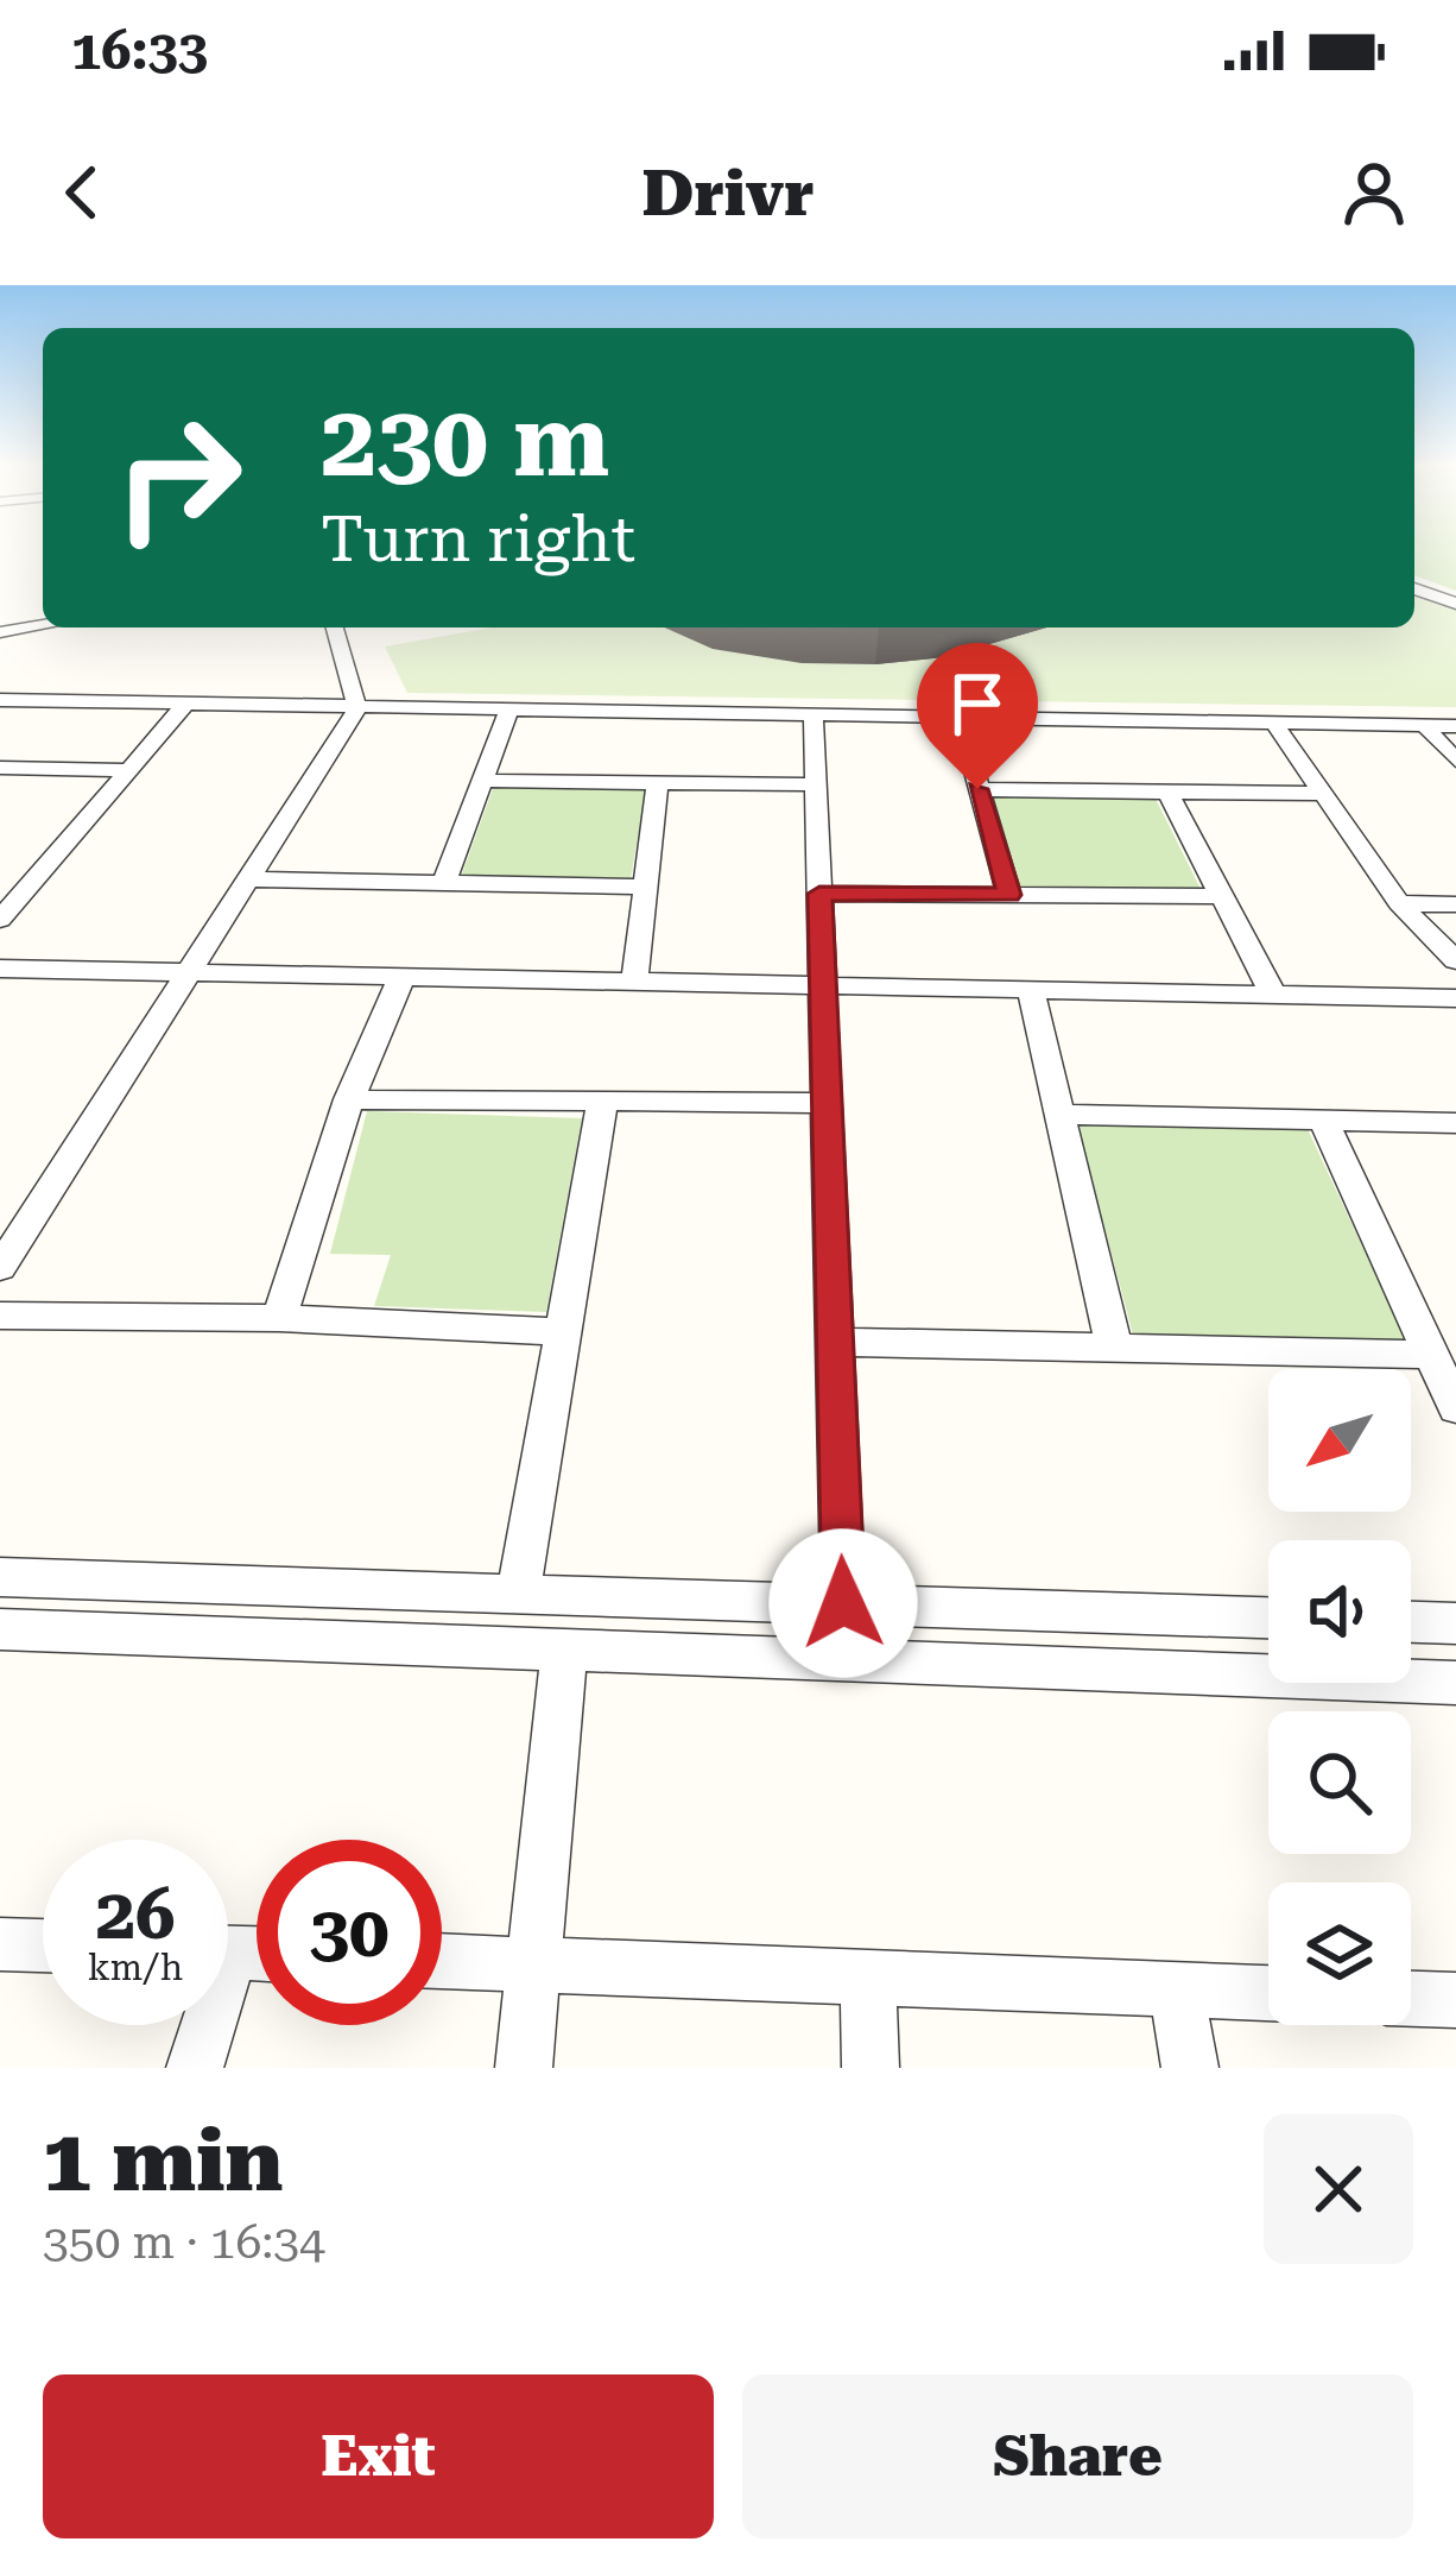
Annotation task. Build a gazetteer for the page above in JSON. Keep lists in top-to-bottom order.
{
  "north": "bottom left",
  "page": {
    "status": "16:33",
    "header": "Drivr",
    "turn": ["230 m", "Turn right"],
    "speed": "26 km/h",
    "limit": "30",
    "heading": ["1 min", "350 m · 16:34"],
    "buttons": ["Exit", "Share"]
  }
}
